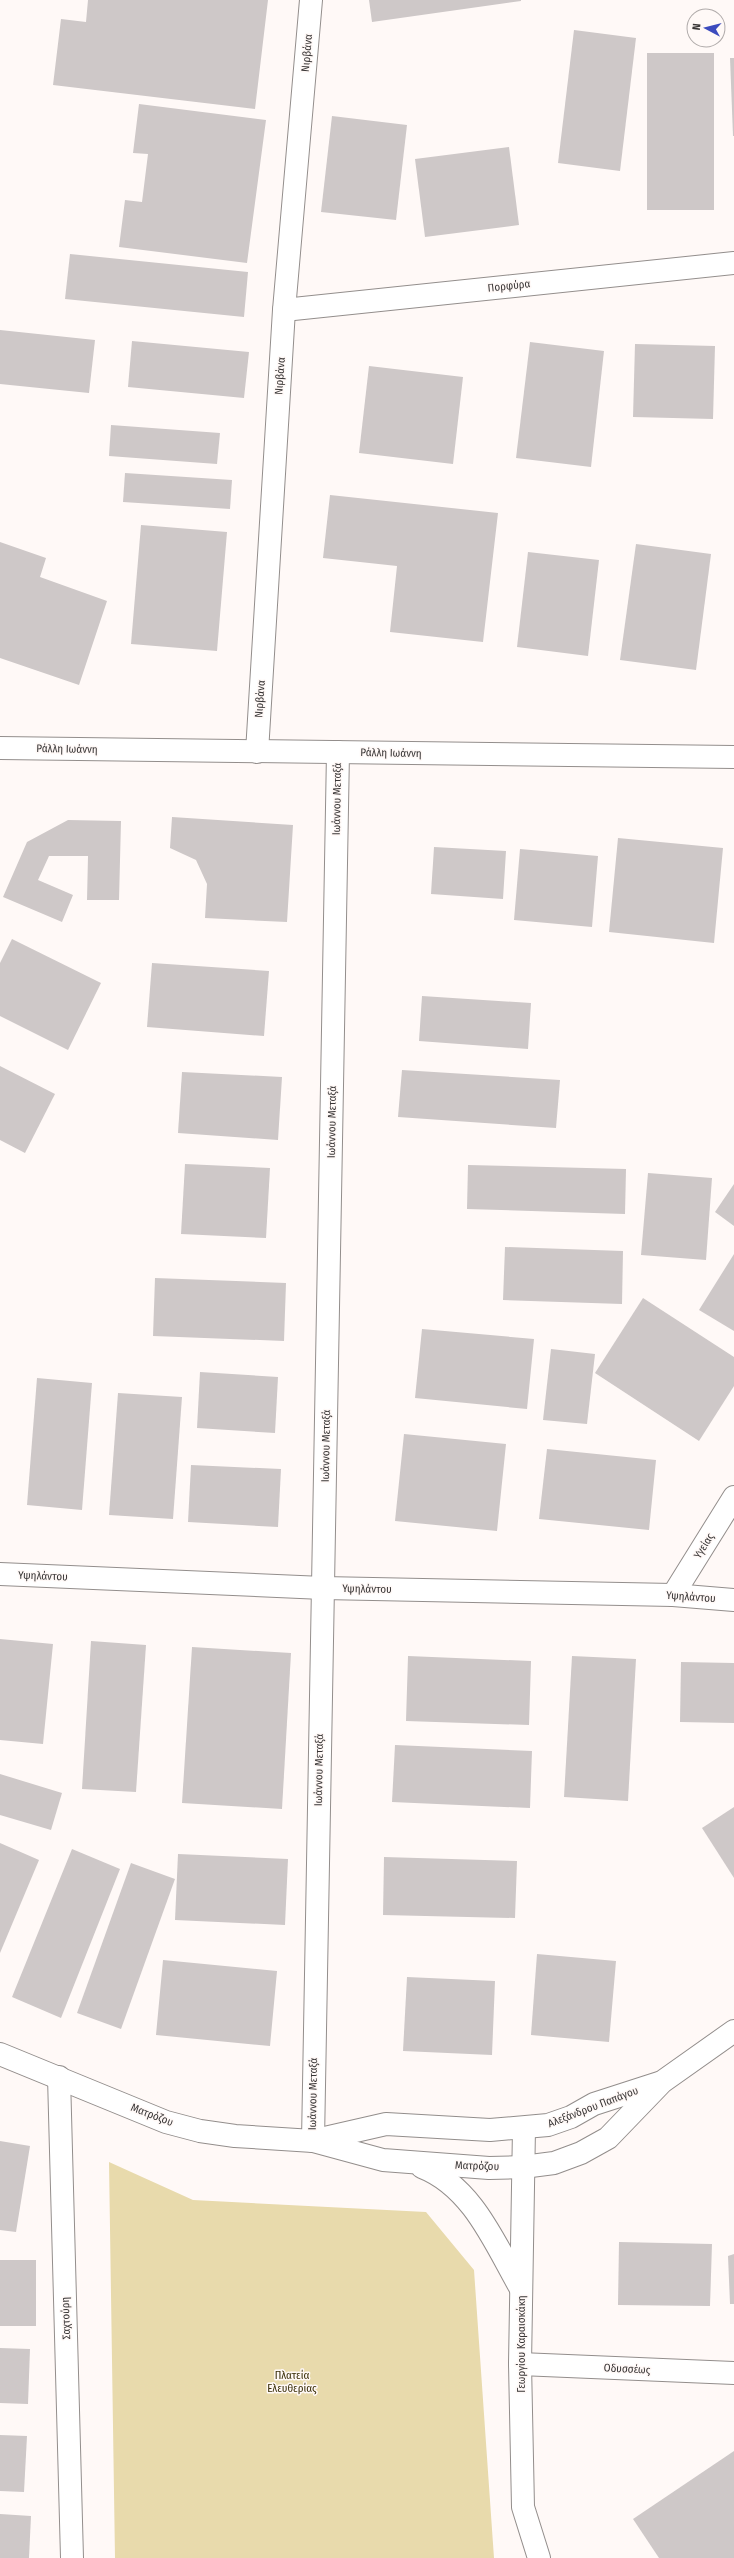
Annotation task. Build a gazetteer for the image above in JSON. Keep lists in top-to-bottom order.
{
  "streets": {
    "street": [
      "Νιρβάνα",
      "Πορφύρα",
      "Ράλλη Ιωάννη",
      "Ιωάννου Μεταξά",
      "Υγείας",
      "Υψηλάντου",
      "Αλεξάνδρου Παπάγου",
      "Ματρόζου",
      "Σαχτούρη",
      "Γεωργίου Καραισκάκη",
      "Οδυσσέως"
    ]
  },
  "crossings": [
    ["Νιρβάνα", "Πορφύρα"],
    ["Νιρβάνα", "Ράλλη Ιωάννη"],
    ["Ράλλη Ιωάννη", "Ιωάννου Μεταξά"],
    ["Ιωάννου Μεταξά", "Υψηλάντου"],
    ["Ιωάννου Μεταξά", "Ματρόζου"],
    ["Υγείας", "Υψηλάντου"],
    ["Αλεξάνδρου Παπάγου", "Ματρόζου"],
    ["Αλεξάνδρου Παπάγου", "Γεωργίου Καραισκάκη"],
    ["Ματρόζου", "Σαχτούρη"],
    ["Ματρόζου", "Γεωργίου Καραισκάκη"],
    ["Γεωργίου Καραισκάκη", "Οδυσσέως"]
  ],
  "parks": ["Πλατεία Ελευθερίας"],
  "north": "left"
}
